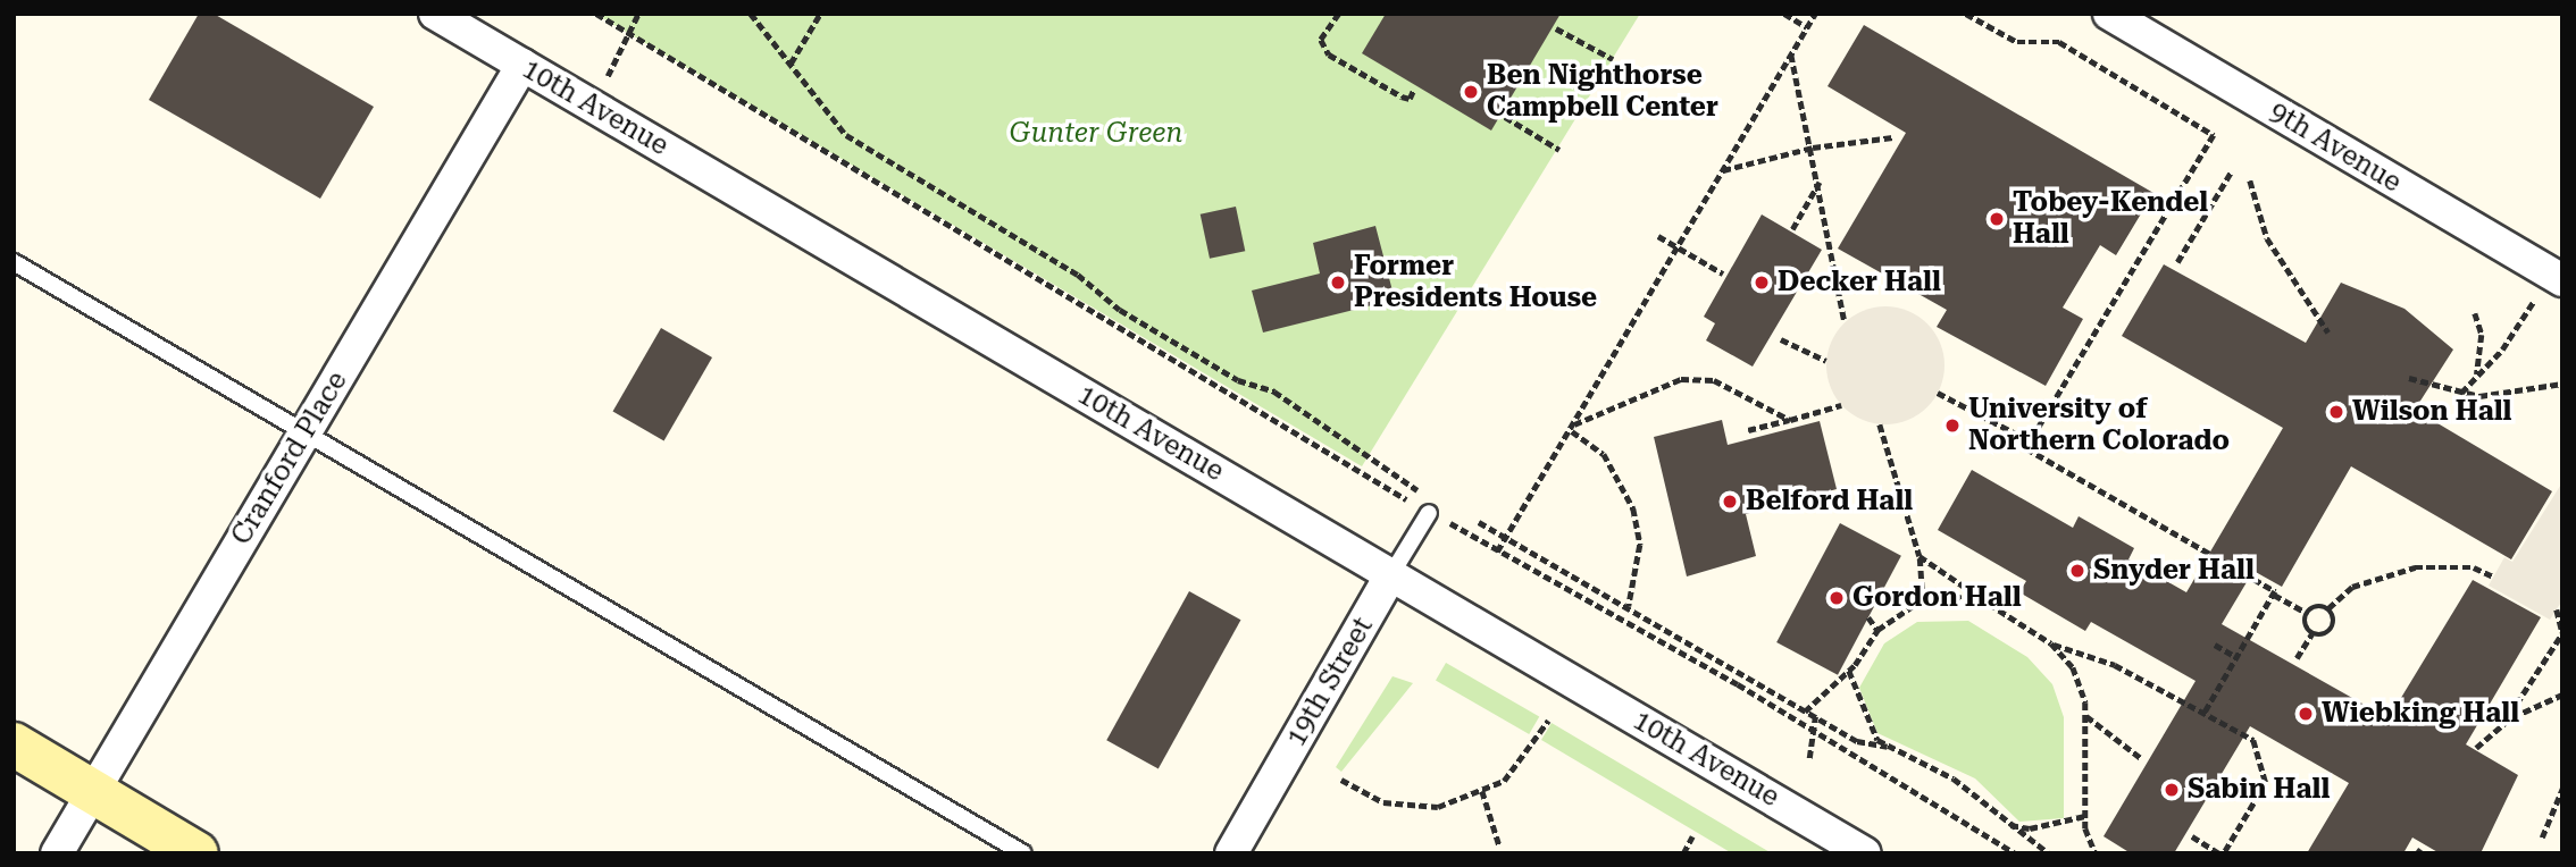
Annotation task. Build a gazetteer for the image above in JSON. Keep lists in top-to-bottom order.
{
  "streets": {
    "street": [
      "10th Avenue",
      "9th Avenue",
      "Cranford Place",
      "19th Street"
    ]
  },
  "crossings": [
    ["10th Avenue", "Cranford Place"],
    ["10th Avenue", "19th Street"]
  ],
  "parks": ["Gunter Green"],
  "places": [
    "Ben Nighthorse Campbell Center",
    "Tobey-Kendel Hall",
    "Former Presidents House",
    "Decker Hall",
    "Wilson Hall",
    "University of Northern Colorado",
    "Belford Hall",
    "Snyder Hall",
    "Gordon Hall",
    "Wiebking Hall",
    "Sabin Hall"
  ]
}
